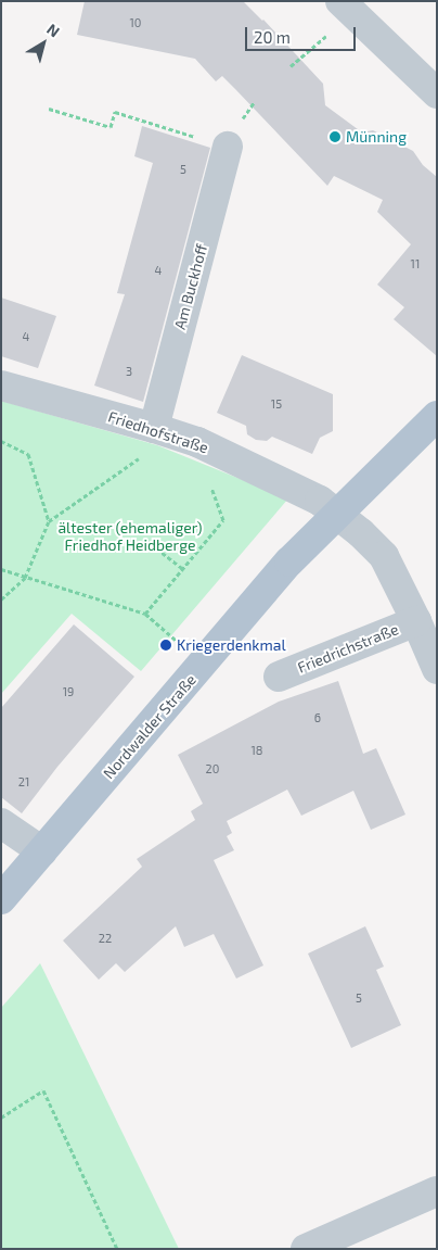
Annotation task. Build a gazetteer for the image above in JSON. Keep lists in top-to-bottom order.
{
  "streets": {
    "main road": ["Nordwalder Straße"],
    "street": ["Am Buckhoff", "Friedhofstraße", "Friedrichstraße"]
  },
  "crossings": [
    ["Am Buckhoff", "Friedhofstraße"],
    ["Friedhofstraße", "Friedrichstraße"],
    ["Friedhofstraße", "Nordwalder Straße"],
    ["Friedrichstraße", "Nordwalder Straße"]
  ],
  "parks": ["ältester (ehemaliger) Friedhof Heidberge"],
  "places": ["Münning", "Kriegerdenkmal"],
  "house_numbers": [
    "10",
    "5",
    "11",
    "4",
    "4",
    "3",
    "15",
    "19",
    "6",
    "18",
    "20",
    "21",
    "22",
    "5"
  ],
  "scale_bar": "20 m",
  "north": "top right"
}
